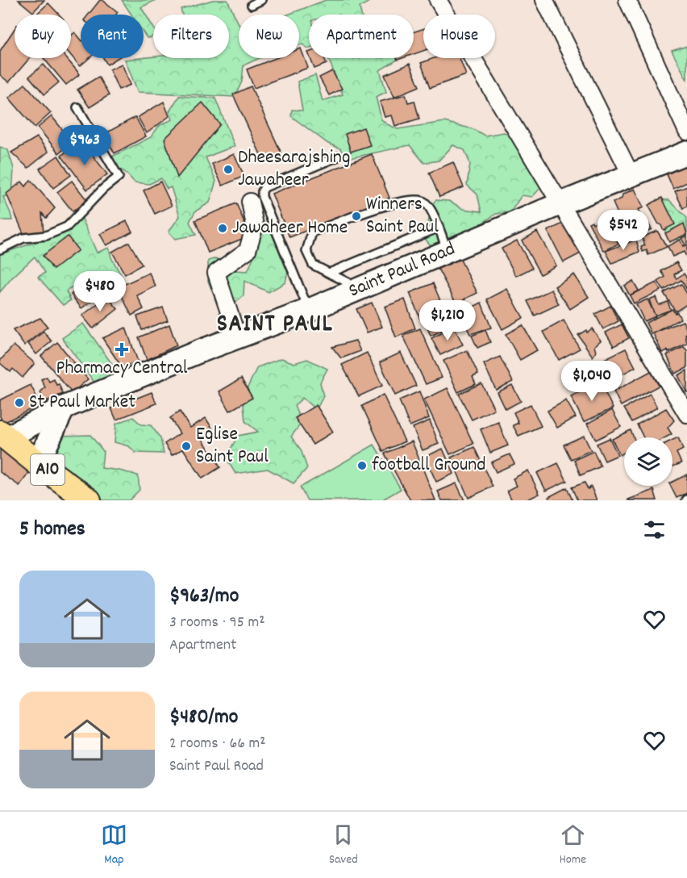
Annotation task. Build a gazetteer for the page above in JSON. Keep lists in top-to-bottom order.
{
  "streets": {
    "main road": ["Saint Paul Road", "A10"]
  },
  "crossings": [
    ["Saint Paul Road", "A10"]
  ],
  "districts": ["SAINT PAUL"],
  "places": {
    "other": [
      "Dheesarajshing Jawaheer",
      "Winners Saint Paul",
      "Jawaheer Home",
      "St Paul Market",
      "Eglise Saint Paul",
      "football Ground"
    ],
    "health": ["Pharmacy Central"]
  },
  "page": {
    "chip": [
      "Buy",
      "Rent",
      "Filters",
      "New",
      "Apartment",
      "House"
    ],
    "price": [
      "$963",
      "$542",
      "$480",
      "$1,210",
      "$1,040"
    ],
    "heading": "5 homes",
    "list": [
      {
        "name": "$963/mo",
        "note": "3 rooms · 95 m² · Apartment"
      },
      {
        "name": "$480/mo",
        "note": "2 rooms · 66 m² · Saint Paul Road"
      }
    ],
    "tabs": ["Map", "Saved", "Home"]
  }
}
